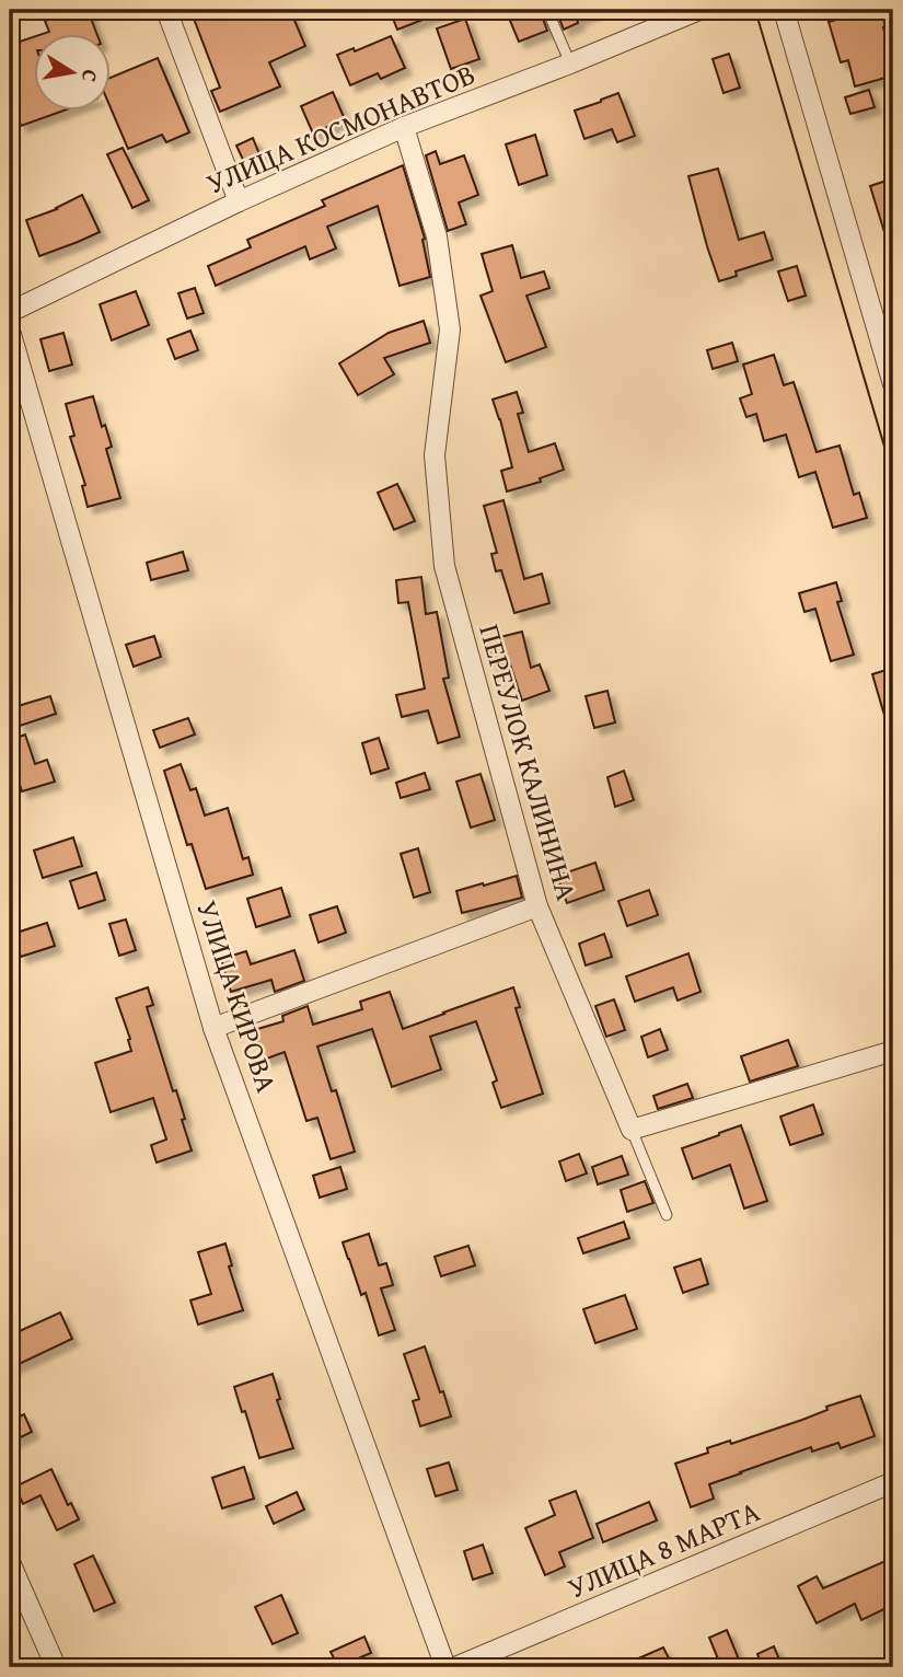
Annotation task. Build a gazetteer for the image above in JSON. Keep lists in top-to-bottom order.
{
  "streets": {
    "street": [
      "УЛИЦА КОСМОНАВТОВ",
      "ПЕРЕУЛОК КАЛИНИНА",
      "УЛИЦА КИРОВА",
      "УЛИЦА 8 МАРТА"
    ]
  },
  "crossings": [
    ["УЛИЦА КОСМОНАВТОВ", "ПЕРЕУЛОК КАЛИНИНА"]
  ],
  "north": "right"
}
